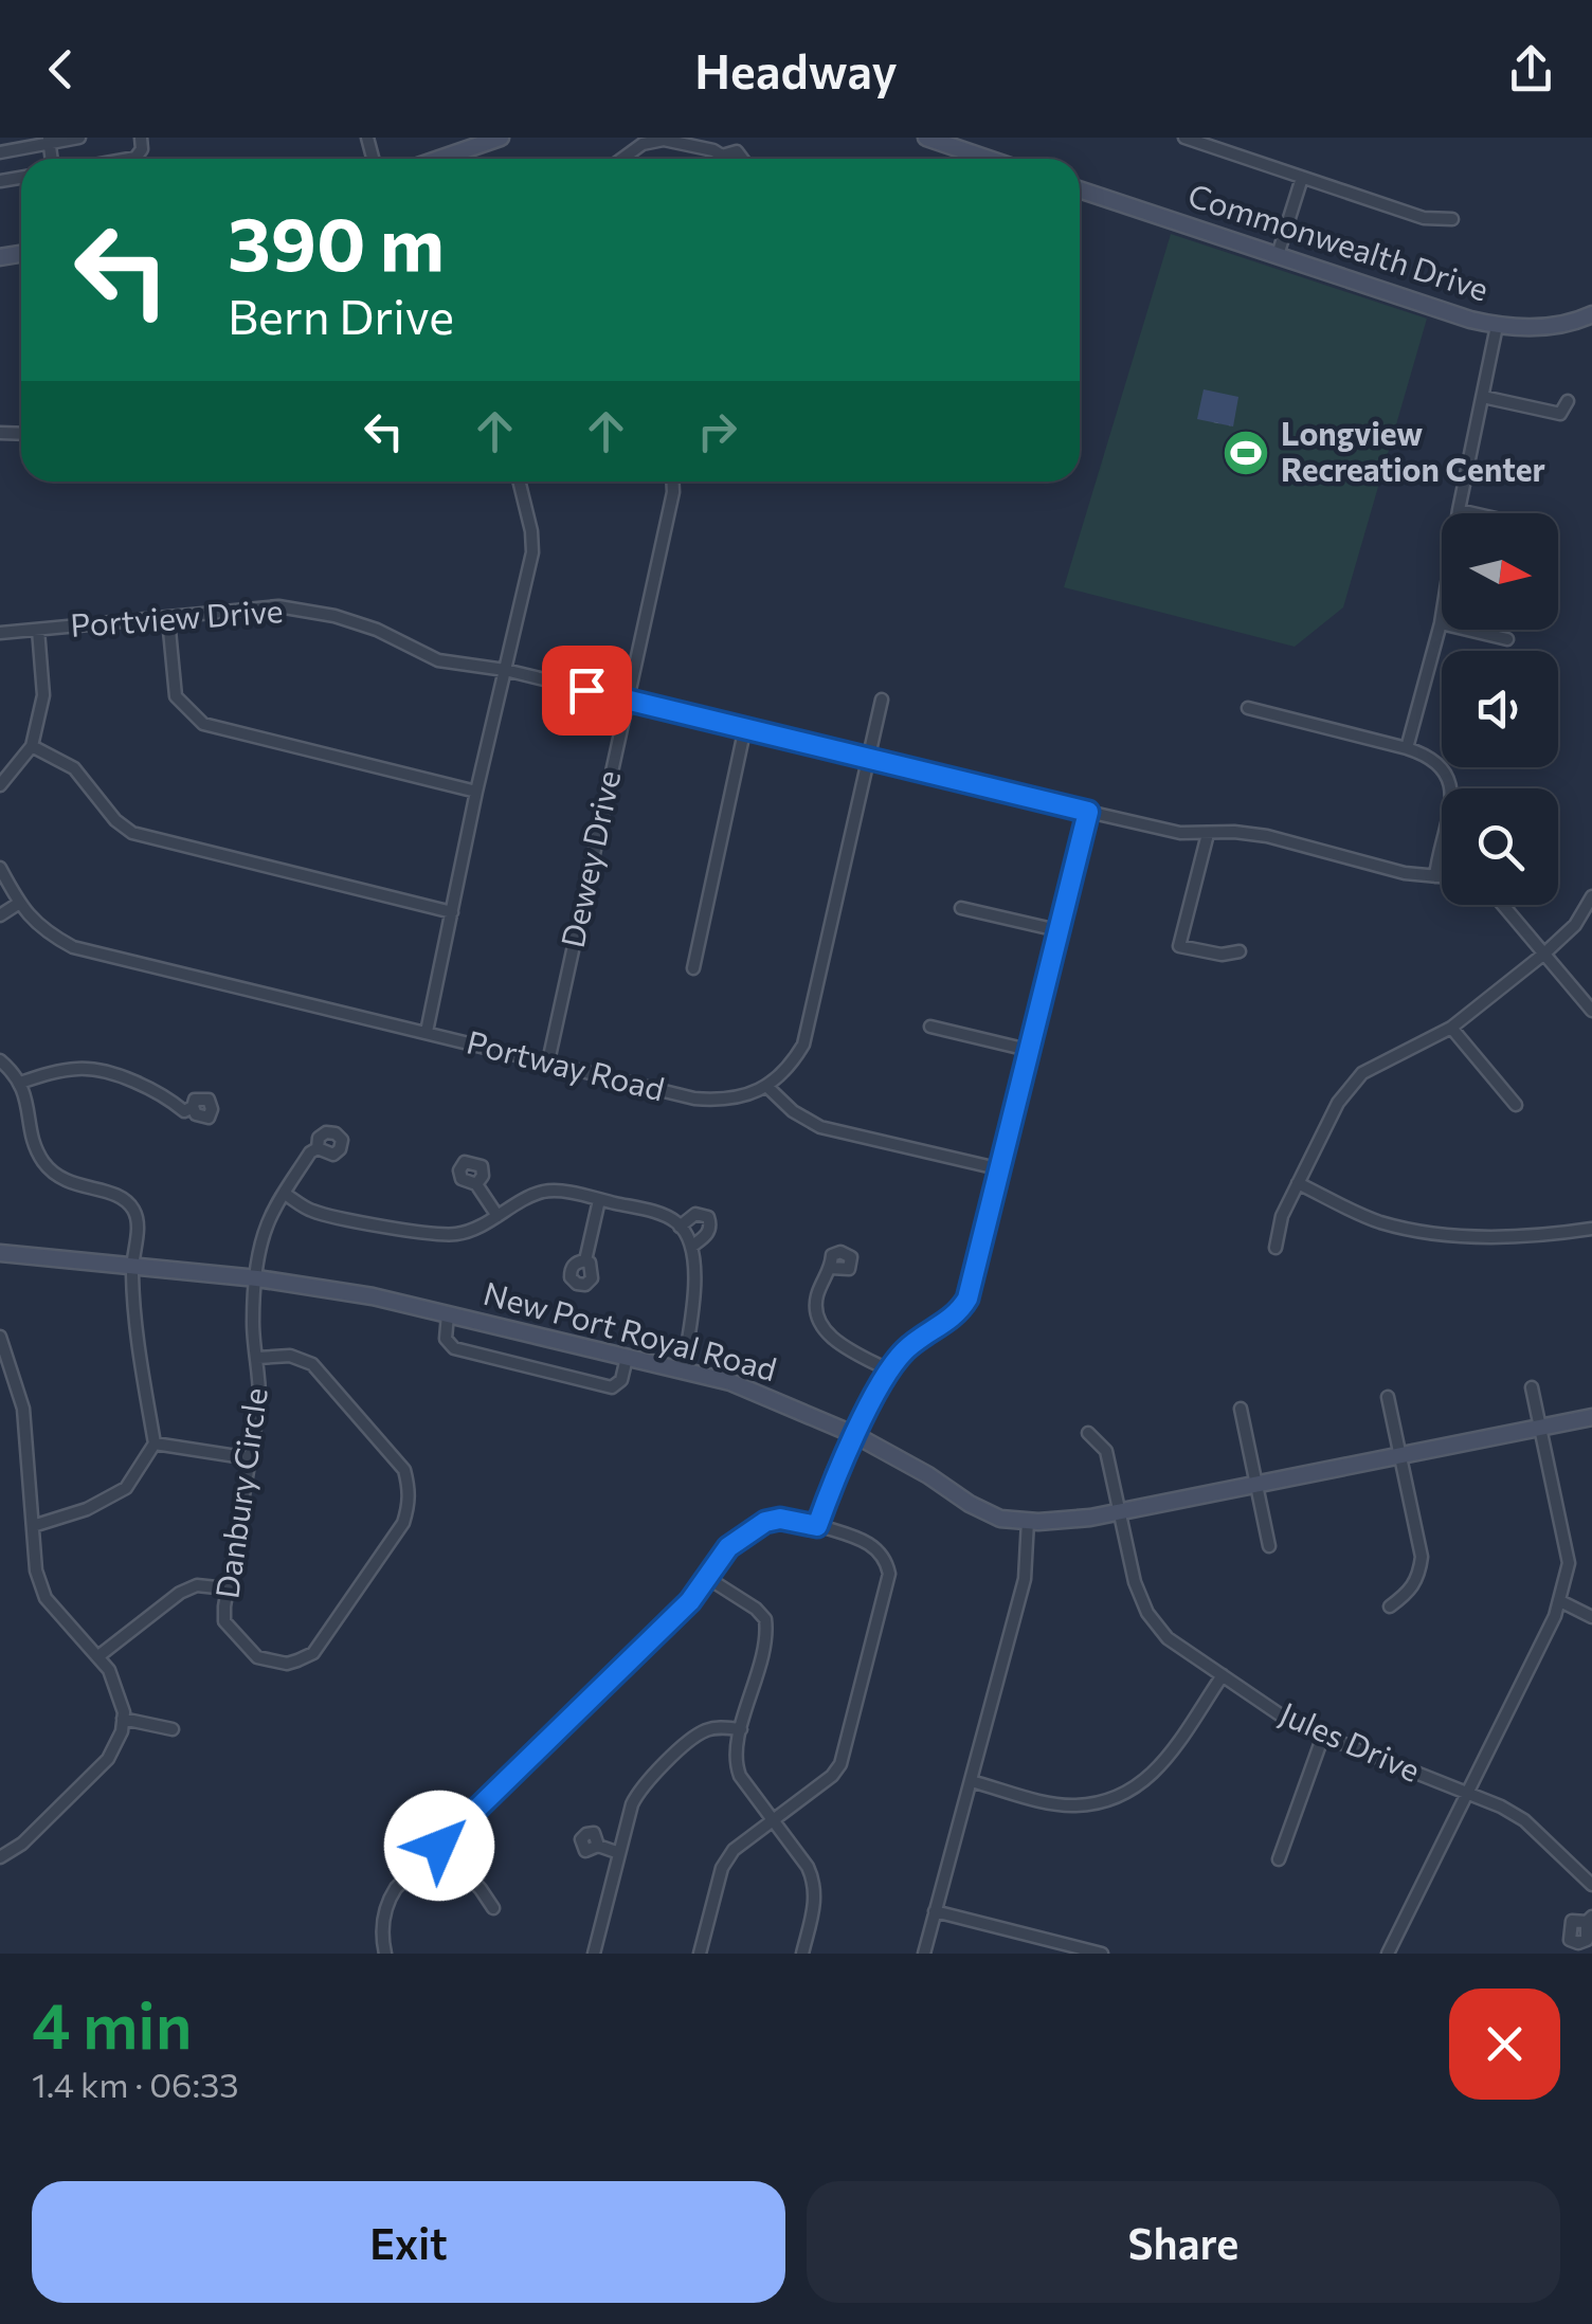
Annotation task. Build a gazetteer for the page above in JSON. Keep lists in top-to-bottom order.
{
  "streets": {
    "street": [
      "Commonwealth Drive",
      "Portview Drive",
      "Dewey Drive",
      "Portway Road",
      "New Port Royal Road",
      "Danbury Circle",
      "Jules Drive"
    ]
  },
  "crossings": [
    ["Portview Drive", "Dewey Drive"],
    ["Dewey Drive", "Portway Road"],
    ["New Port Royal Road", "Danbury Circle"],
    ["New Port Royal Road", "Jules Drive"]
  ],
  "places": {
    "sports": ["Longview Recreation Center"]
  },
  "north": "right",
  "page": {
    "header": "Headway",
    "turn": ["390 m", "Bern Drive"],
    "heading": ["4 min", "1.4 km · 06:33"],
    "buttons": ["Exit", "Share"]
  }
}
